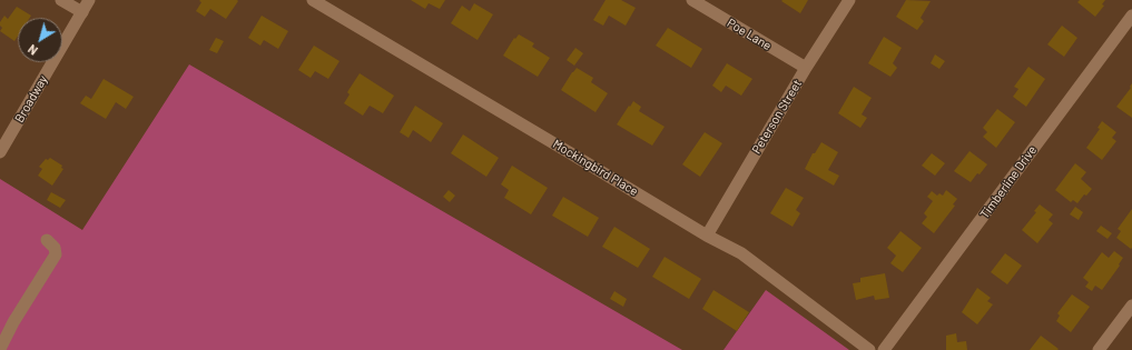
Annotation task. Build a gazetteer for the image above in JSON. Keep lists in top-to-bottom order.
{
  "streets": {
    "street": [
      "Poe Lane",
      "Broadway",
      "Peterson Street",
      "Mockingbird Place",
      "Timberline Drive"
    ]
  },
  "crossings": [
    ["Poe Lane", "Peterson Street"],
    ["Peterson Street", "Mockingbird Place"]
  ],
  "north": "bottom left"
}
